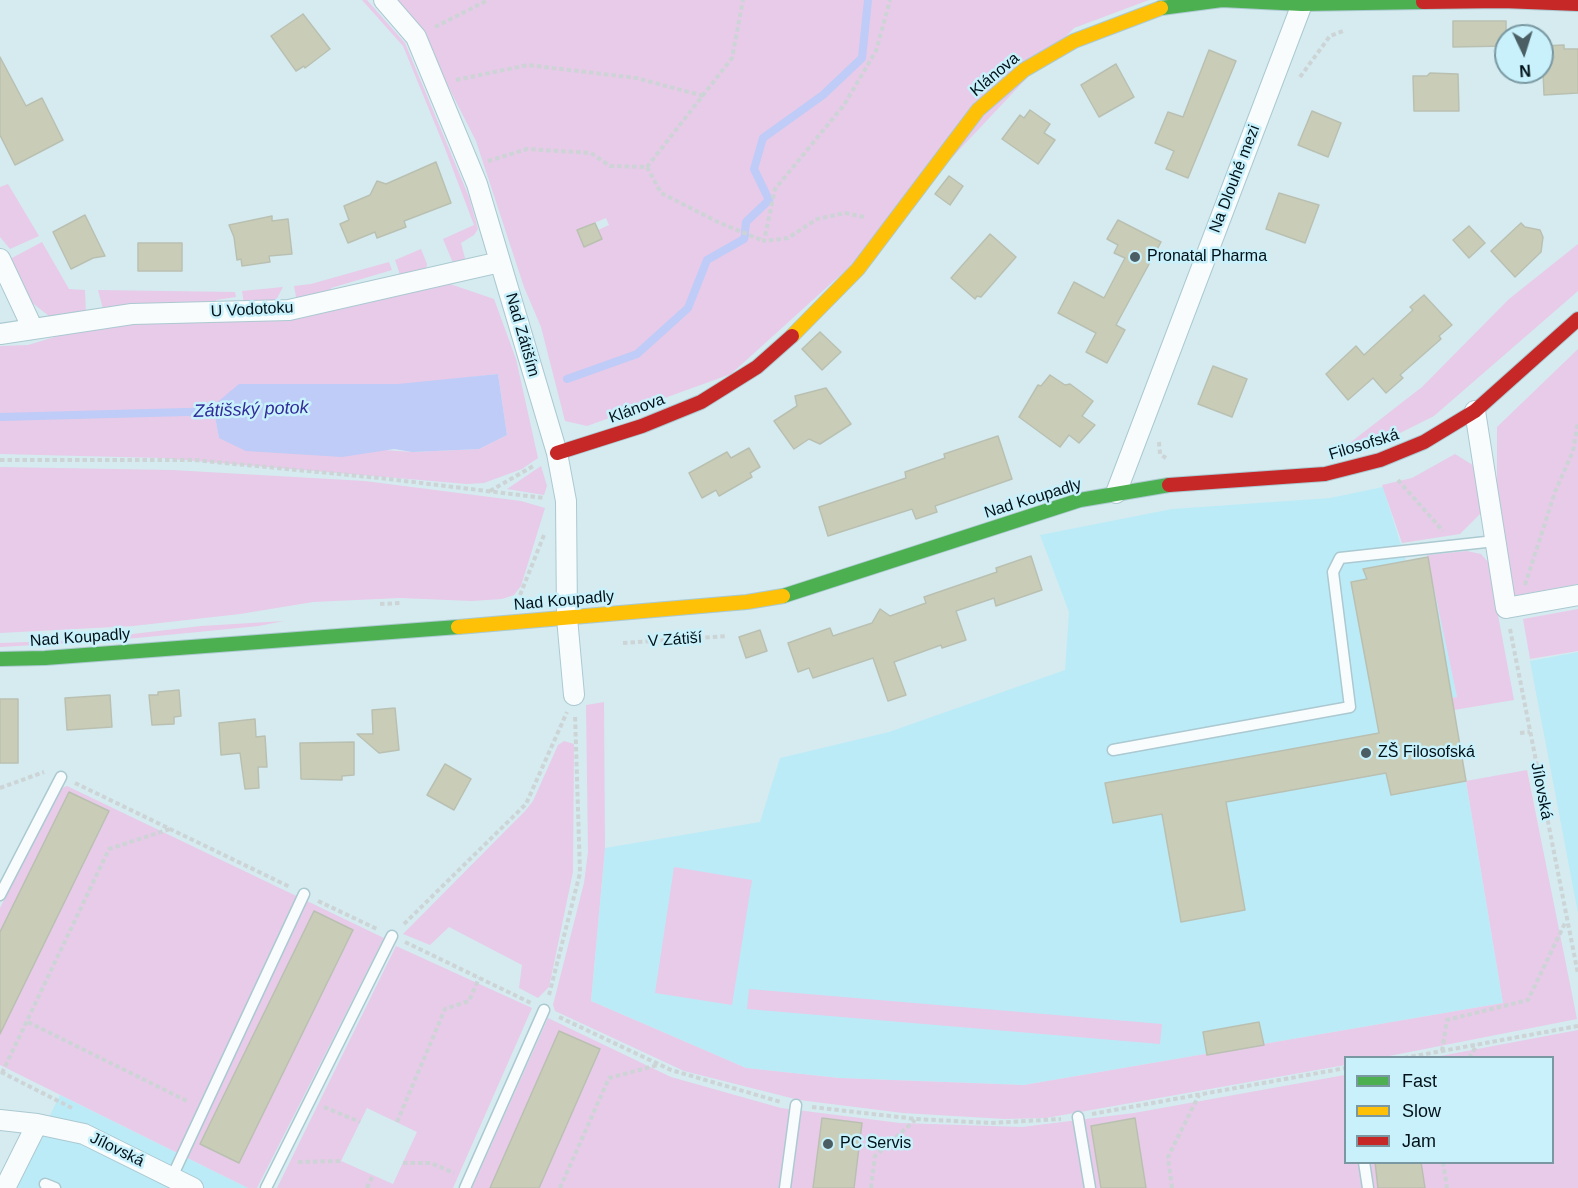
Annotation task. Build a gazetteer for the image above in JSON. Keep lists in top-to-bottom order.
{
  "streets": {
    "street": [
      "Klánova",
      "Na Dlouhé mezi",
      "U Vodotoku",
      "Nad Zátiším",
      "Filosofská",
      "Nad Koupadly",
      "Jílovská"
    ],
    "path": ["V Zátiší"]
  },
  "crossings": [
    ["Klánova", "Na Dlouhé mezi"],
    ["Klánova", "Nad Zátiším"],
    ["Na Dlouhé mezi", "Filosofská"],
    ["Na Dlouhé mezi", "Nad Koupadly"],
    ["U Vodotoku", "Nad Zátiším"],
    ["Nad Zátiším", "Nad Koupadly"],
    ["Filosofská", "Nad Koupadly"]
  ],
  "water": ["Zátišský potok"],
  "places": ["Pronatal Pharma", "ZŠ Filosofská", "PC Servis"],
  "legend": ["Fast", "Slow", "Jam"],
  "north": "bottom"
}
